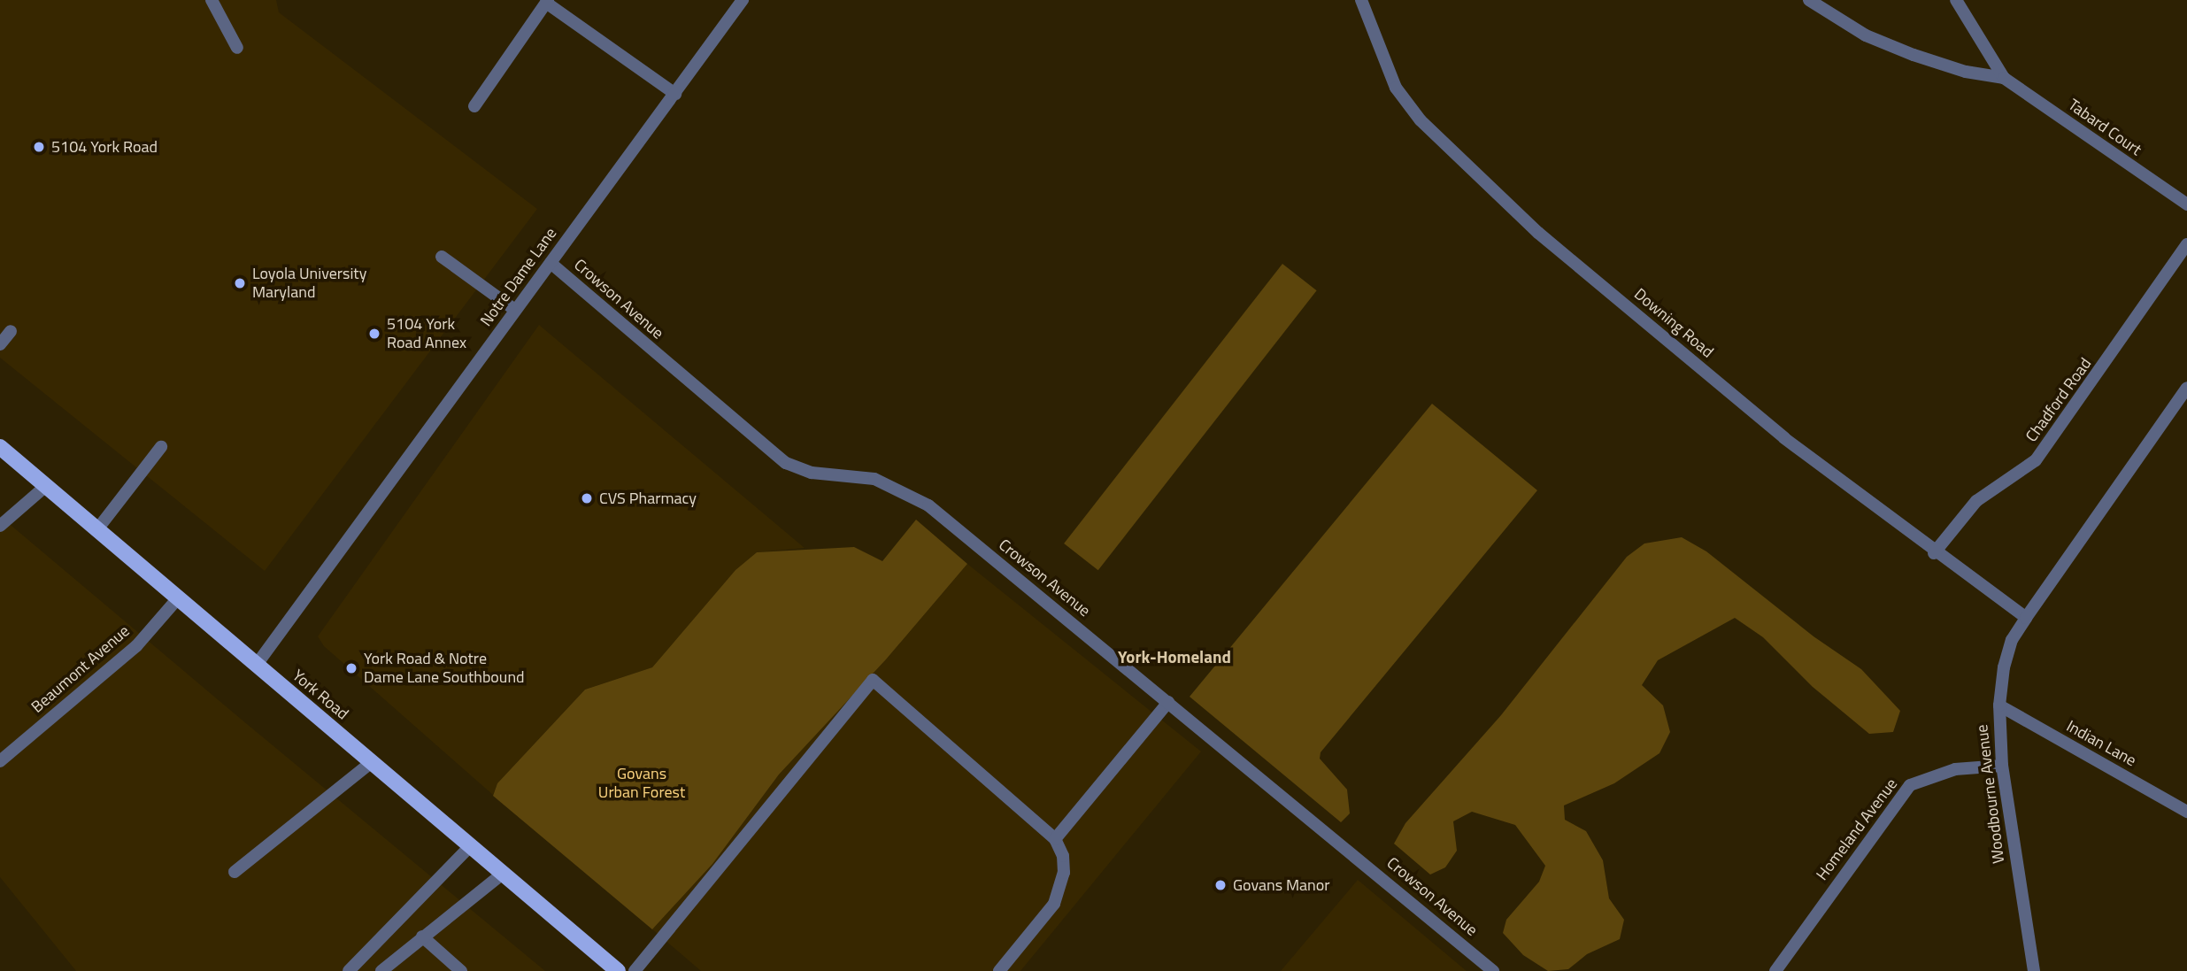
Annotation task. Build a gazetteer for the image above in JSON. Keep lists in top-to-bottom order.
{
  "streets": {
    "main road": ["York Road"],
    "street": [
      "Tabard Court",
      "Notre Dame Lane",
      "Crowson Avenue",
      "Downing Road",
      "Chadford Road",
      "Beaumont Avenue",
      "Indian Lane",
      "Woodbourne Avenue",
      "Homeland Avenue"
    ]
  },
  "crossings": [
    ["Notre Dame Lane", "Crowson Avenue"],
    ["Notre Dame Lane", "York Road"],
    ["Downing Road", "Chadford Road"],
    ["Downing Road", "Woodbourne Avenue"],
    ["Beaumont Avenue", "York Road"],
    ["Indian Lane", "Woodbourne Avenue"],
    ["Woodbourne Avenue", "Homeland Avenue"]
  ],
  "districts": ["York-Homeland"],
  "parks": ["Govans Urban Forest"],
  "places": [
    "5104 York Road",
    "Loyola University Maryland",
    "5104 York Road Annex",
    "CVS Pharmacy",
    "York Road & Notre Dame Lane Southbound",
    "Govans Manor"
  ]
}
